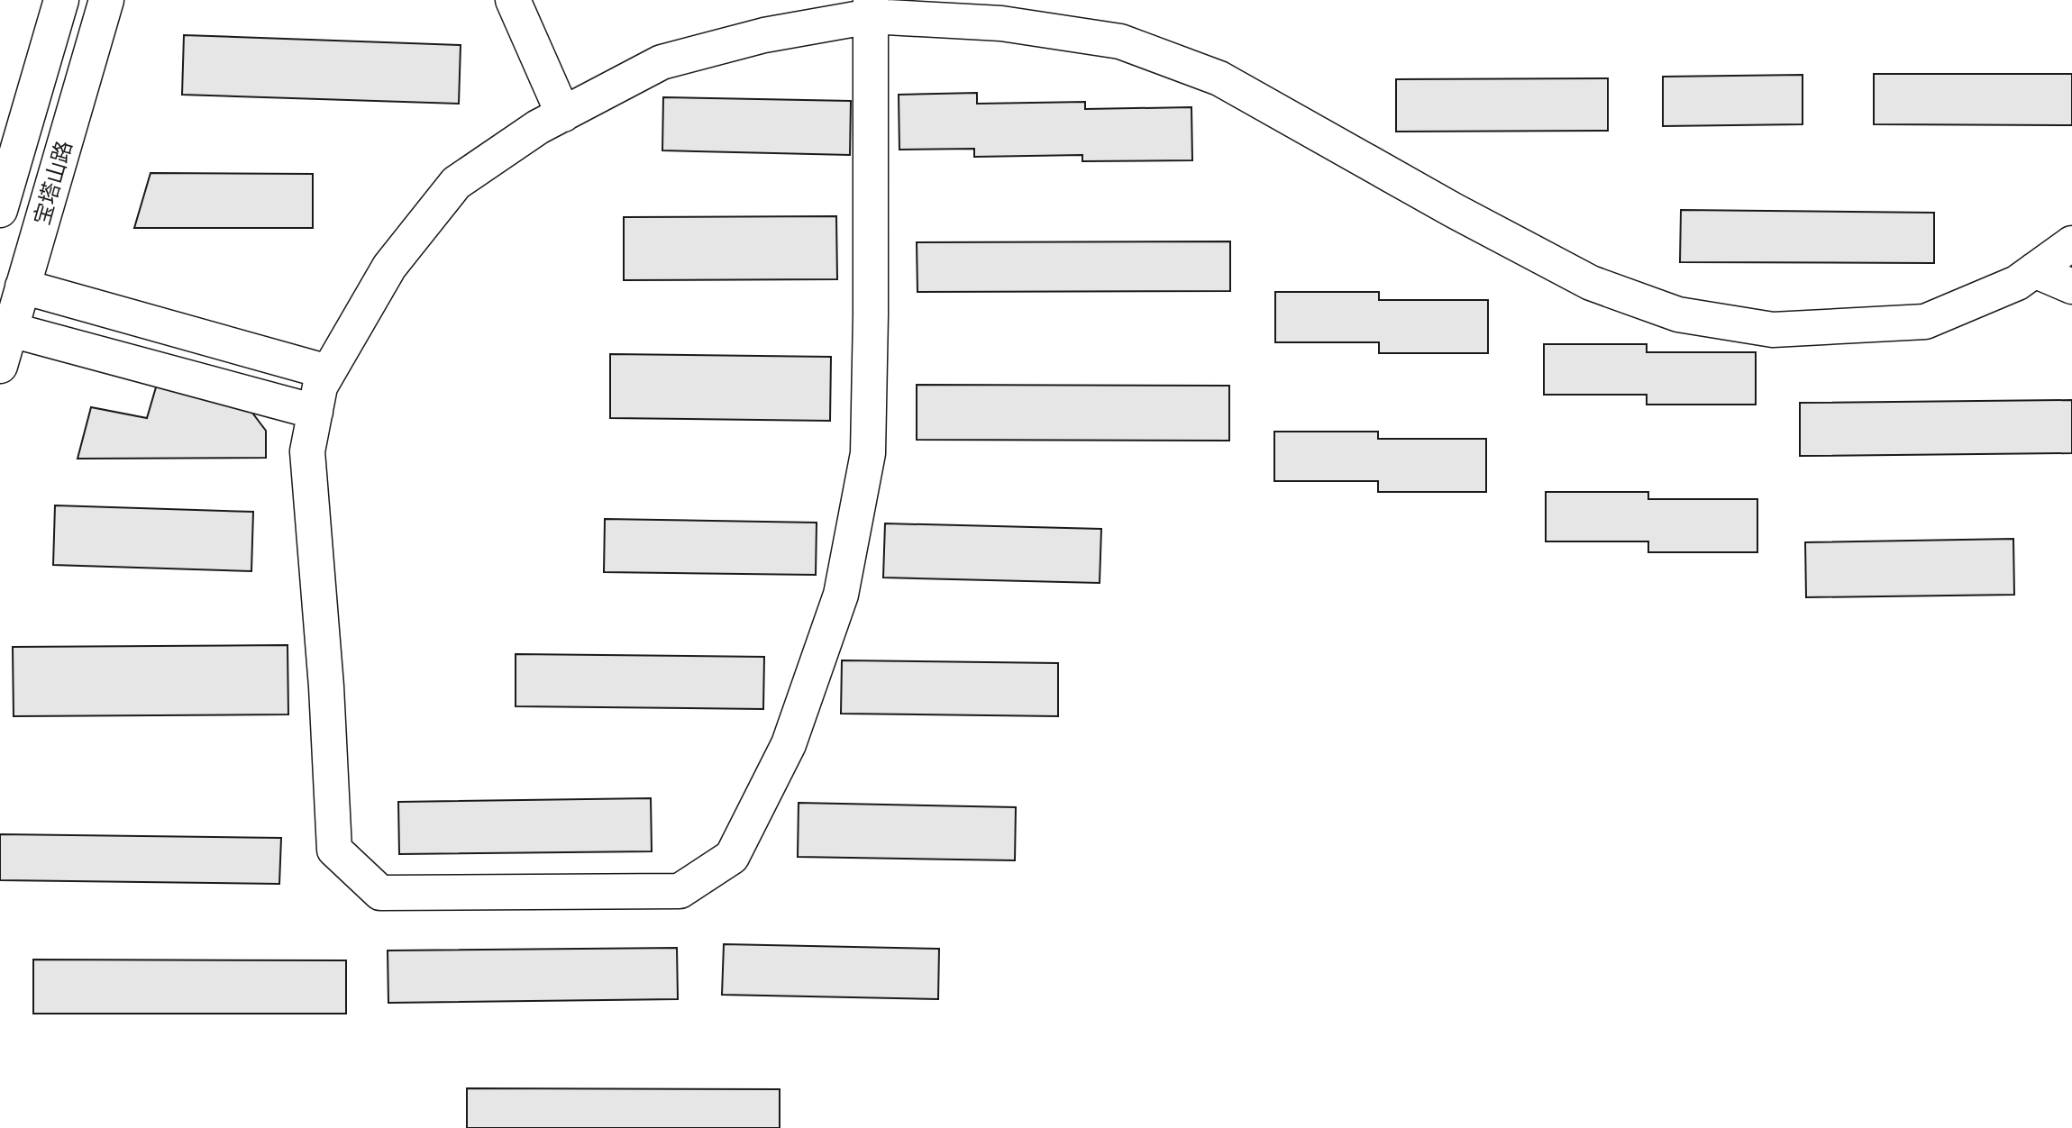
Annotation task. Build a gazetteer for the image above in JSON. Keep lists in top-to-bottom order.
{
  "streets": {
    "street": ["宝塔山路"]
  }
}
